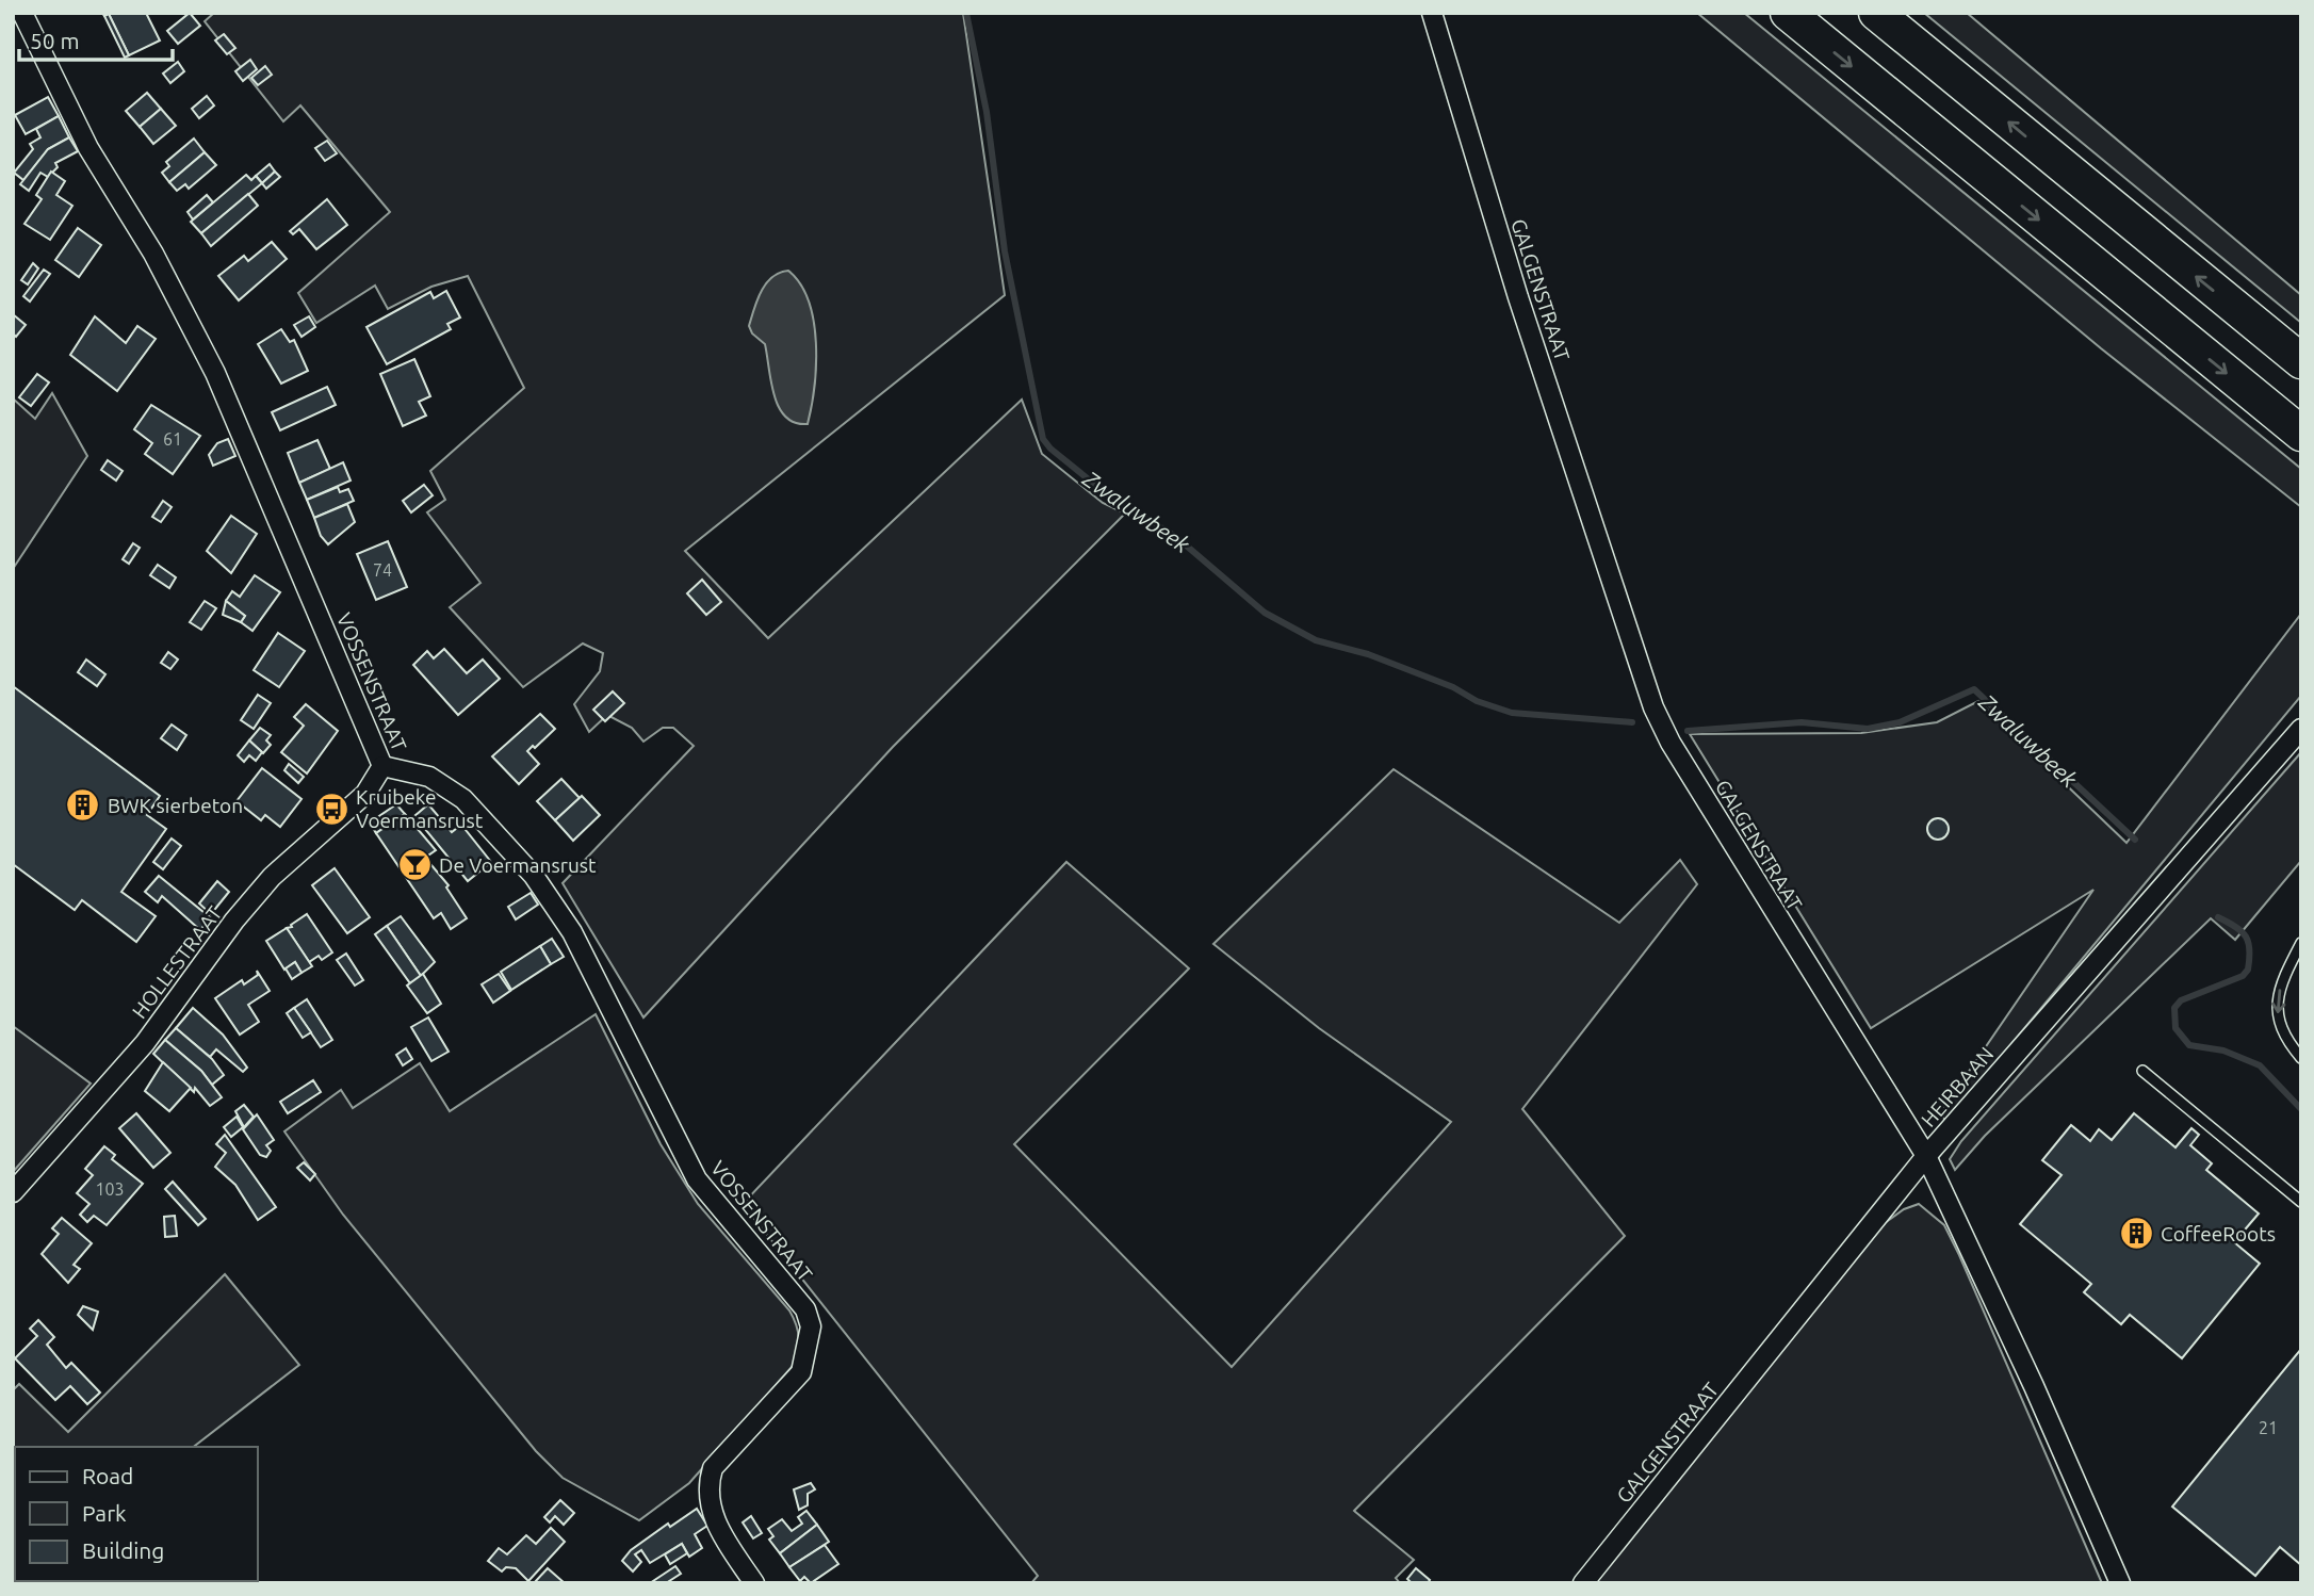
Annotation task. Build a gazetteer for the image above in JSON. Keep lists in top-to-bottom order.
{
  "streets": {
    "street": [
      "GALGENSTRAAT",
      "VOSSENSTRAAT",
      "HOLLESTRAAT",
      "HEIRBAAN"
    ]
  },
  "crossings": [
    ["GALGENSTRAAT", "HEIRBAAN"],
    ["VOSSENSTRAAT", "HOLLESTRAAT"]
  ],
  "water": ["Zwaluwbeek"],
  "places": {
    "building": ["BWK sierbeton", "CoffeeRoots"],
    "bus stop": ["Kruibeke Voermansrust"],
    "bar": ["De Voermansrust"]
  },
  "house_numbers": [
    "61",
    "74",
    "103",
    "21"
  ],
  "legend": ["Road", "Park", "Building"],
  "scale_bar": "50 m"
}
